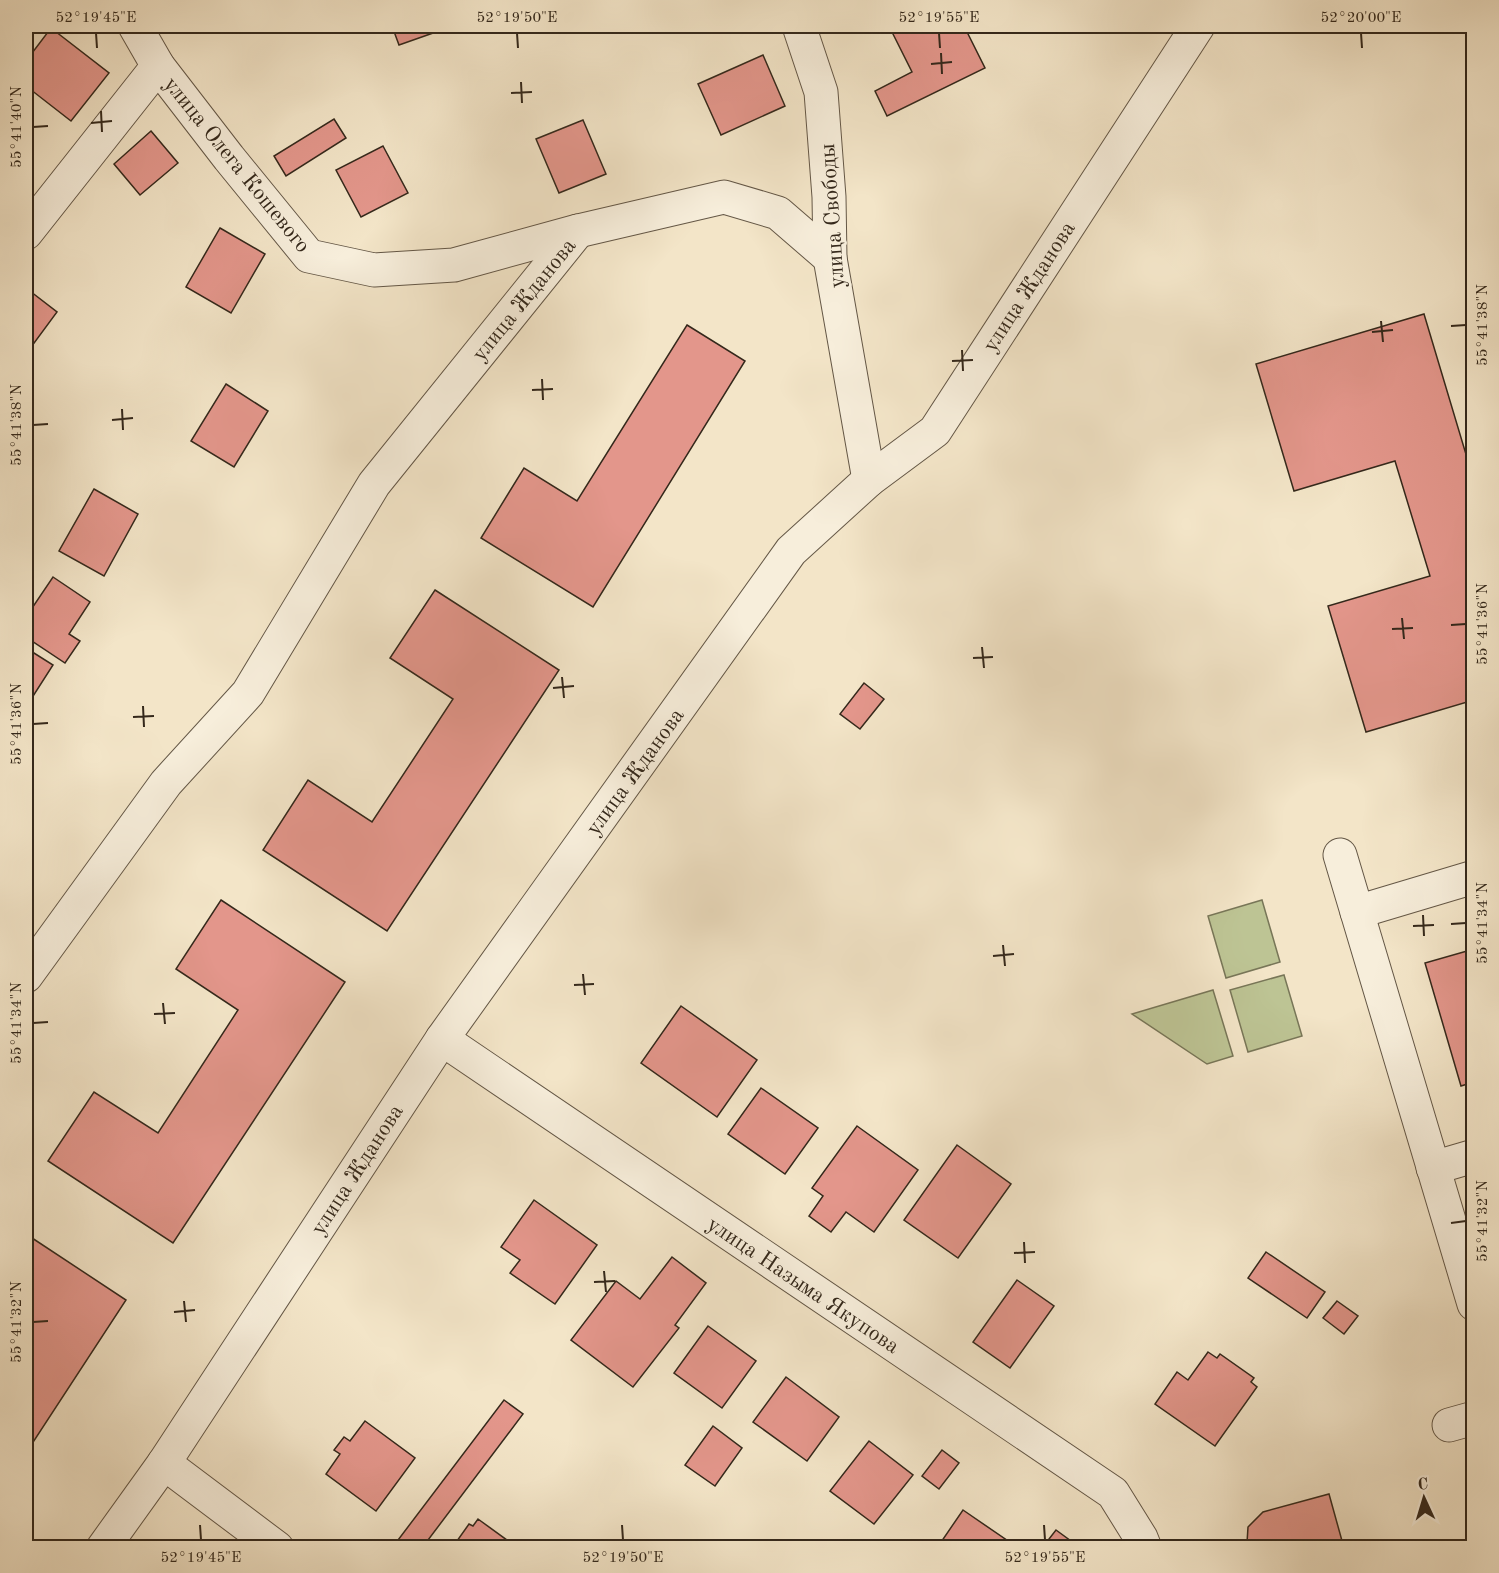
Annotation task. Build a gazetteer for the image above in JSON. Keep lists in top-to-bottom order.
{
  "streets": {
    "street": [
      "улица Олега Кошевого",
      "улица Свободы",
      "улица Жданова",
      "улица Назыма Якупова"
    ]
  },
  "crossings": [
    ["улица Олега Кошевого", "улица Свободы"],
    ["улица Олега Кошевого", "улица Жданова"],
    ["улица Свободы", "улица Жданова"],
    ["улица Жданова", "улица Назыма Якупова"]
  ],
  "north": "top",
  "coordinates": [
    "52°19'45\"E",
    "52°19'50\"E",
    "52°19'55\"E",
    "52°20'00\"E",
    "55°41'40\"N",
    "55°41'38\"N",
    "55°41'36\"N",
    "55°41'34\"N",
    "55°41'32\"N"
  ]
}
